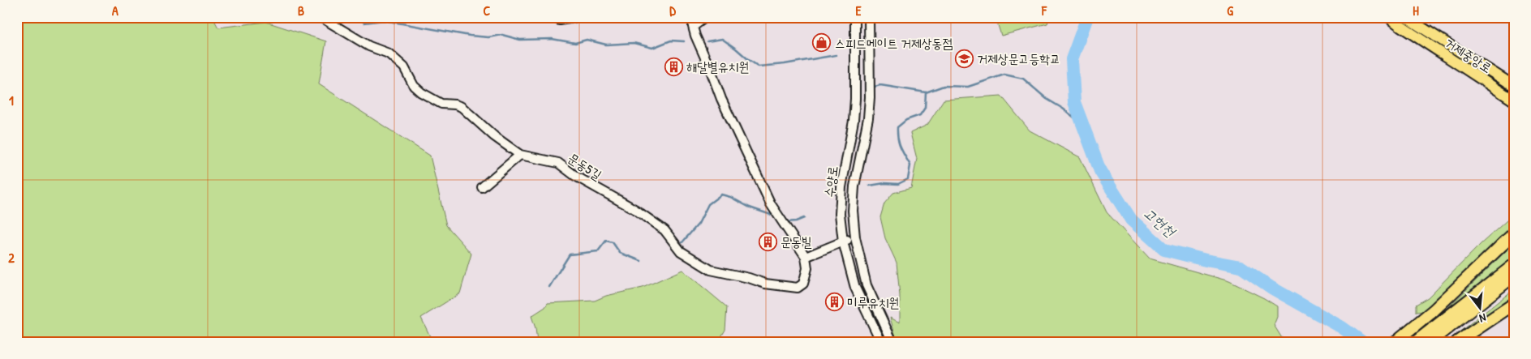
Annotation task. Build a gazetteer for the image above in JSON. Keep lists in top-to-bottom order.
{
  "streets": {
    "main road": ["거제중앙로"],
    "street": ["문동5길", "수양로"]
  },
  "water": ["고현천"],
  "places": {
    "shop": ["스피드메이트 거제상동점"],
    "school or university": ["거제상문고등학교"],
    "building": ["해달별유치원", "문동빌", "미루유치원"]
  },
  "north": "bottom",
  "grid": {
    "columns": [
      "A",
      "B",
      "C",
      "D",
      "E",
      "F",
      "G",
      "H"
    ],
    "rows": ["1", "2"]
  }
}
